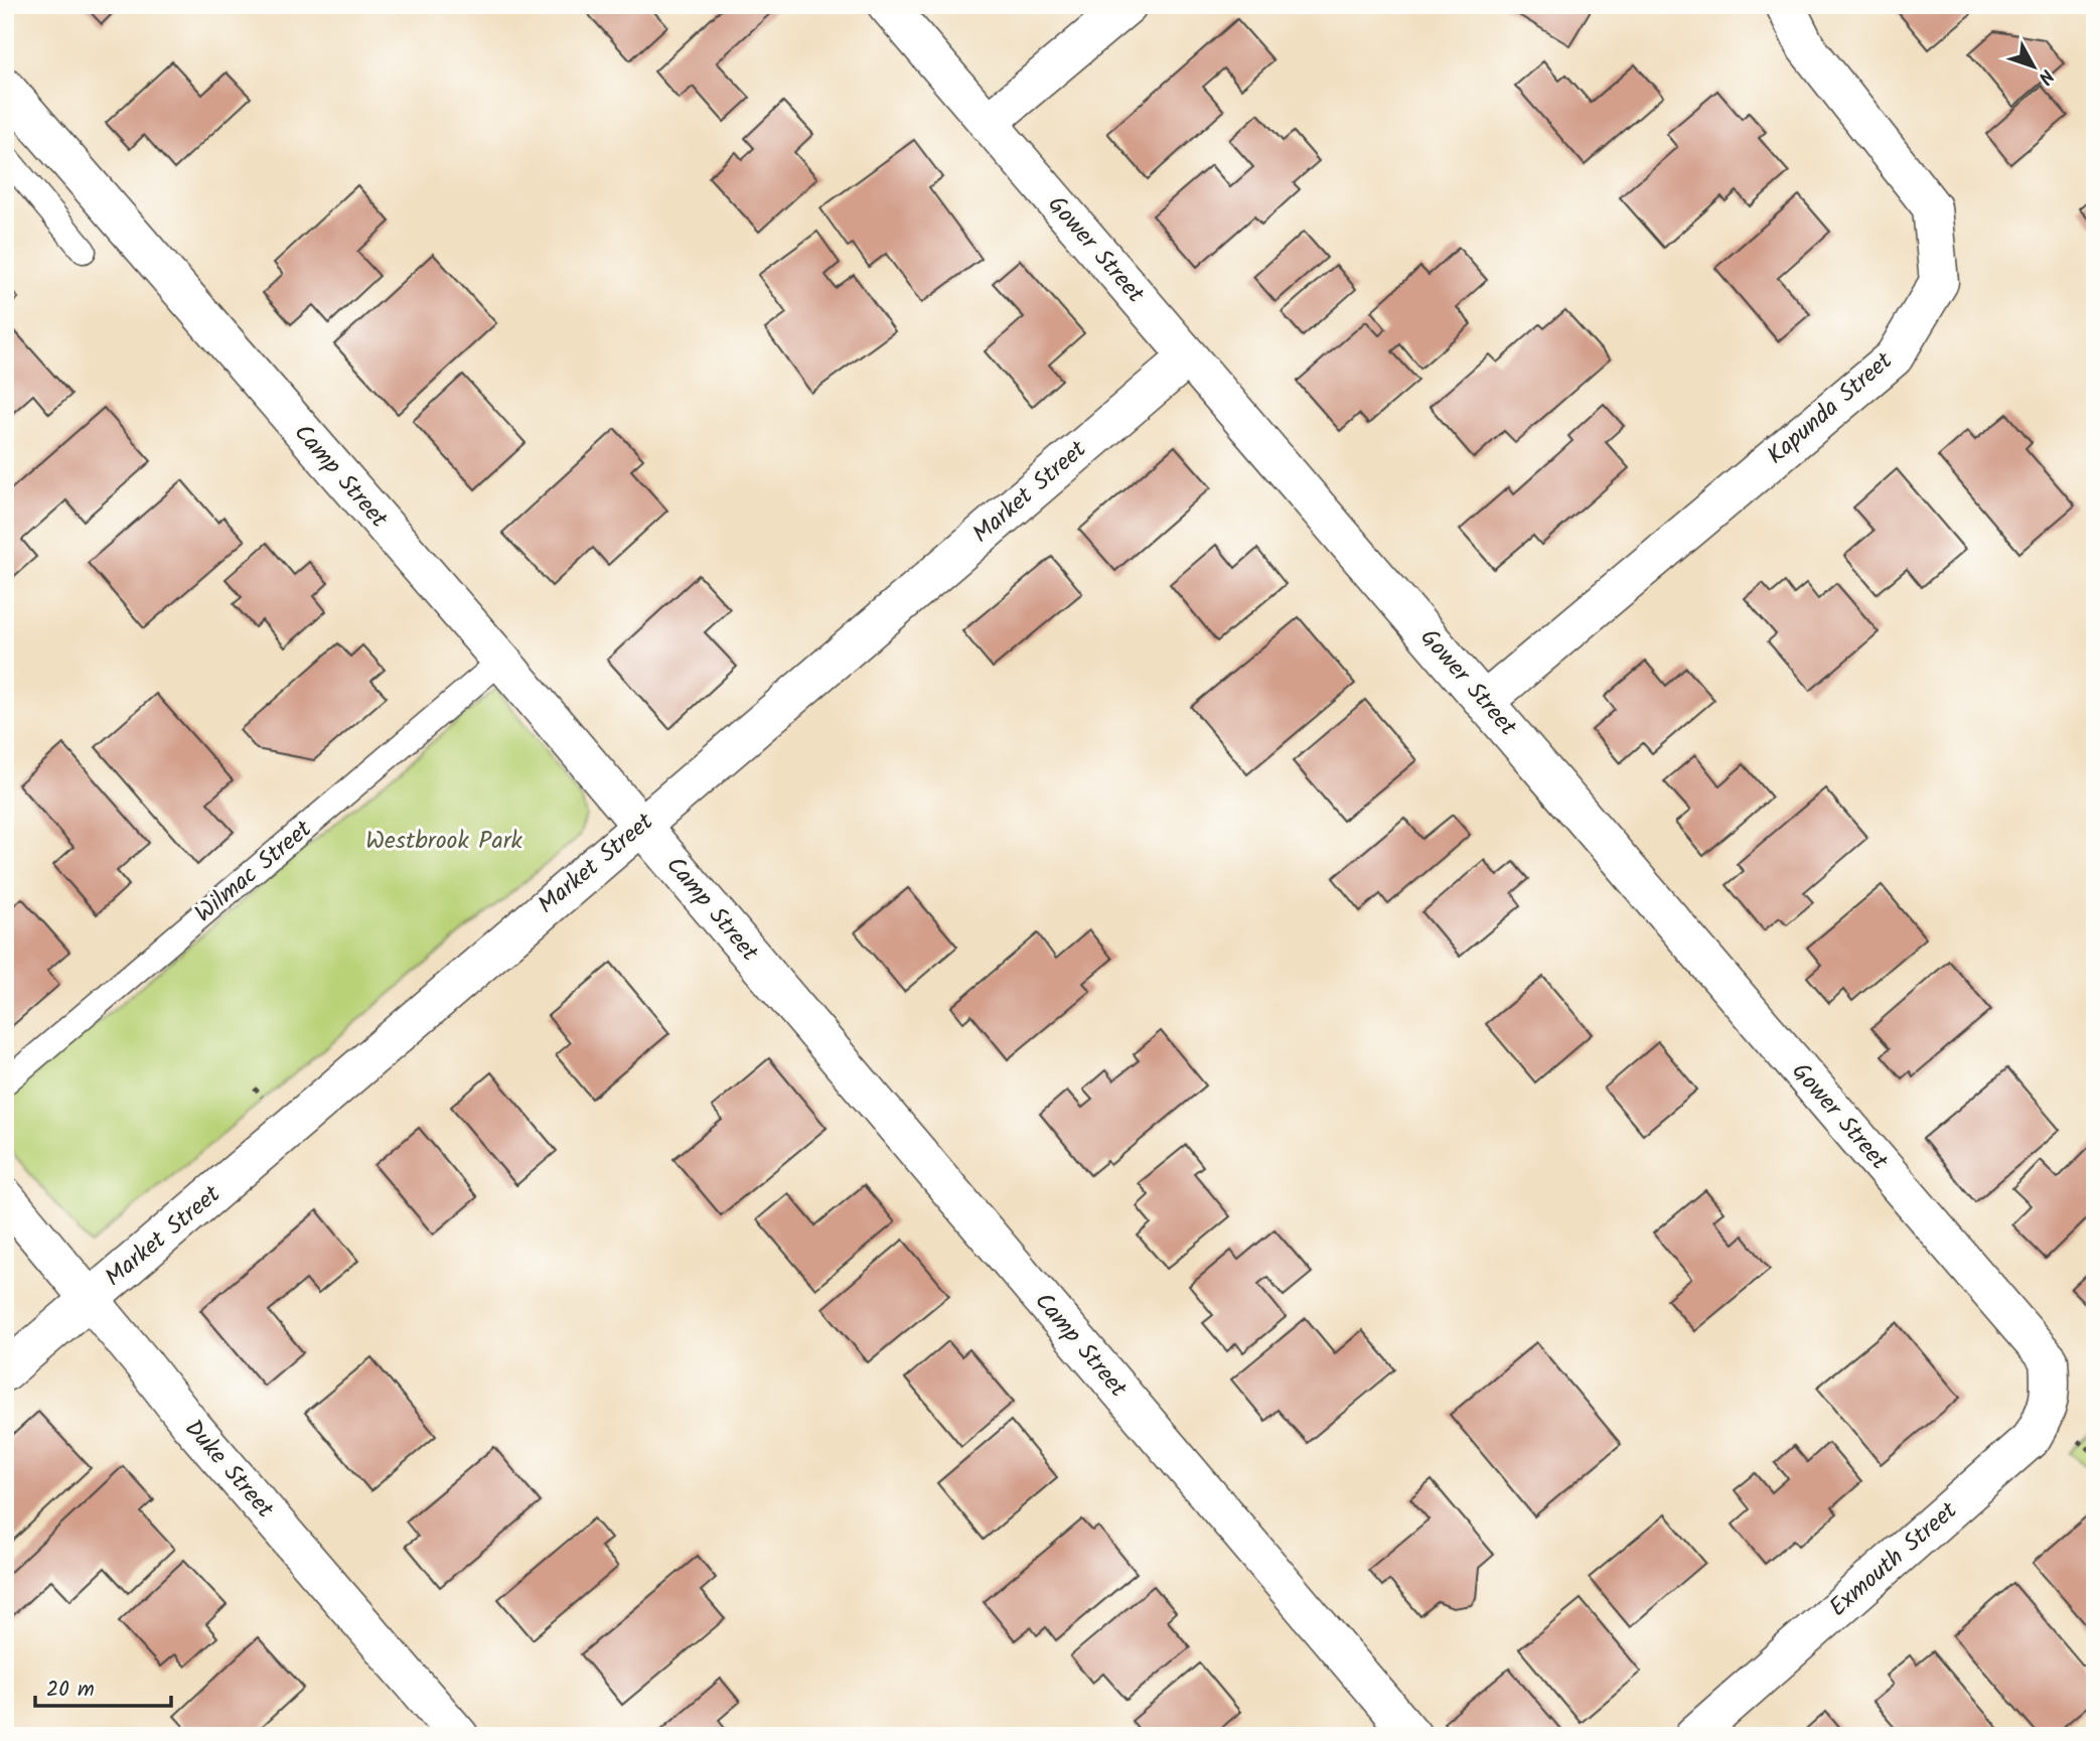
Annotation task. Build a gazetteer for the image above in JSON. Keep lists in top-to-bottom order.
{
  "streets": {
    "street": [
      "Gower Street",
      "Kapunda Street",
      "Camp Street",
      "Market Street",
      "Duke Street",
      "Exmouth Street"
    ],
    "lane": ["Wilmac Street"]
  },
  "crossings": [
    ["Gower Street", "Kapunda Street"],
    ["Gower Street", "Market Street"],
    ["Gower Street", "Exmouth Street"],
    ["Camp Street", "Market Street"],
    ["Camp Street", "Wilmac Street"],
    ["Market Street", "Duke Street"]
  ],
  "parks": ["Westbrook Park"],
  "scale_bar": "20 m",
  "north": "bottom right"
}
